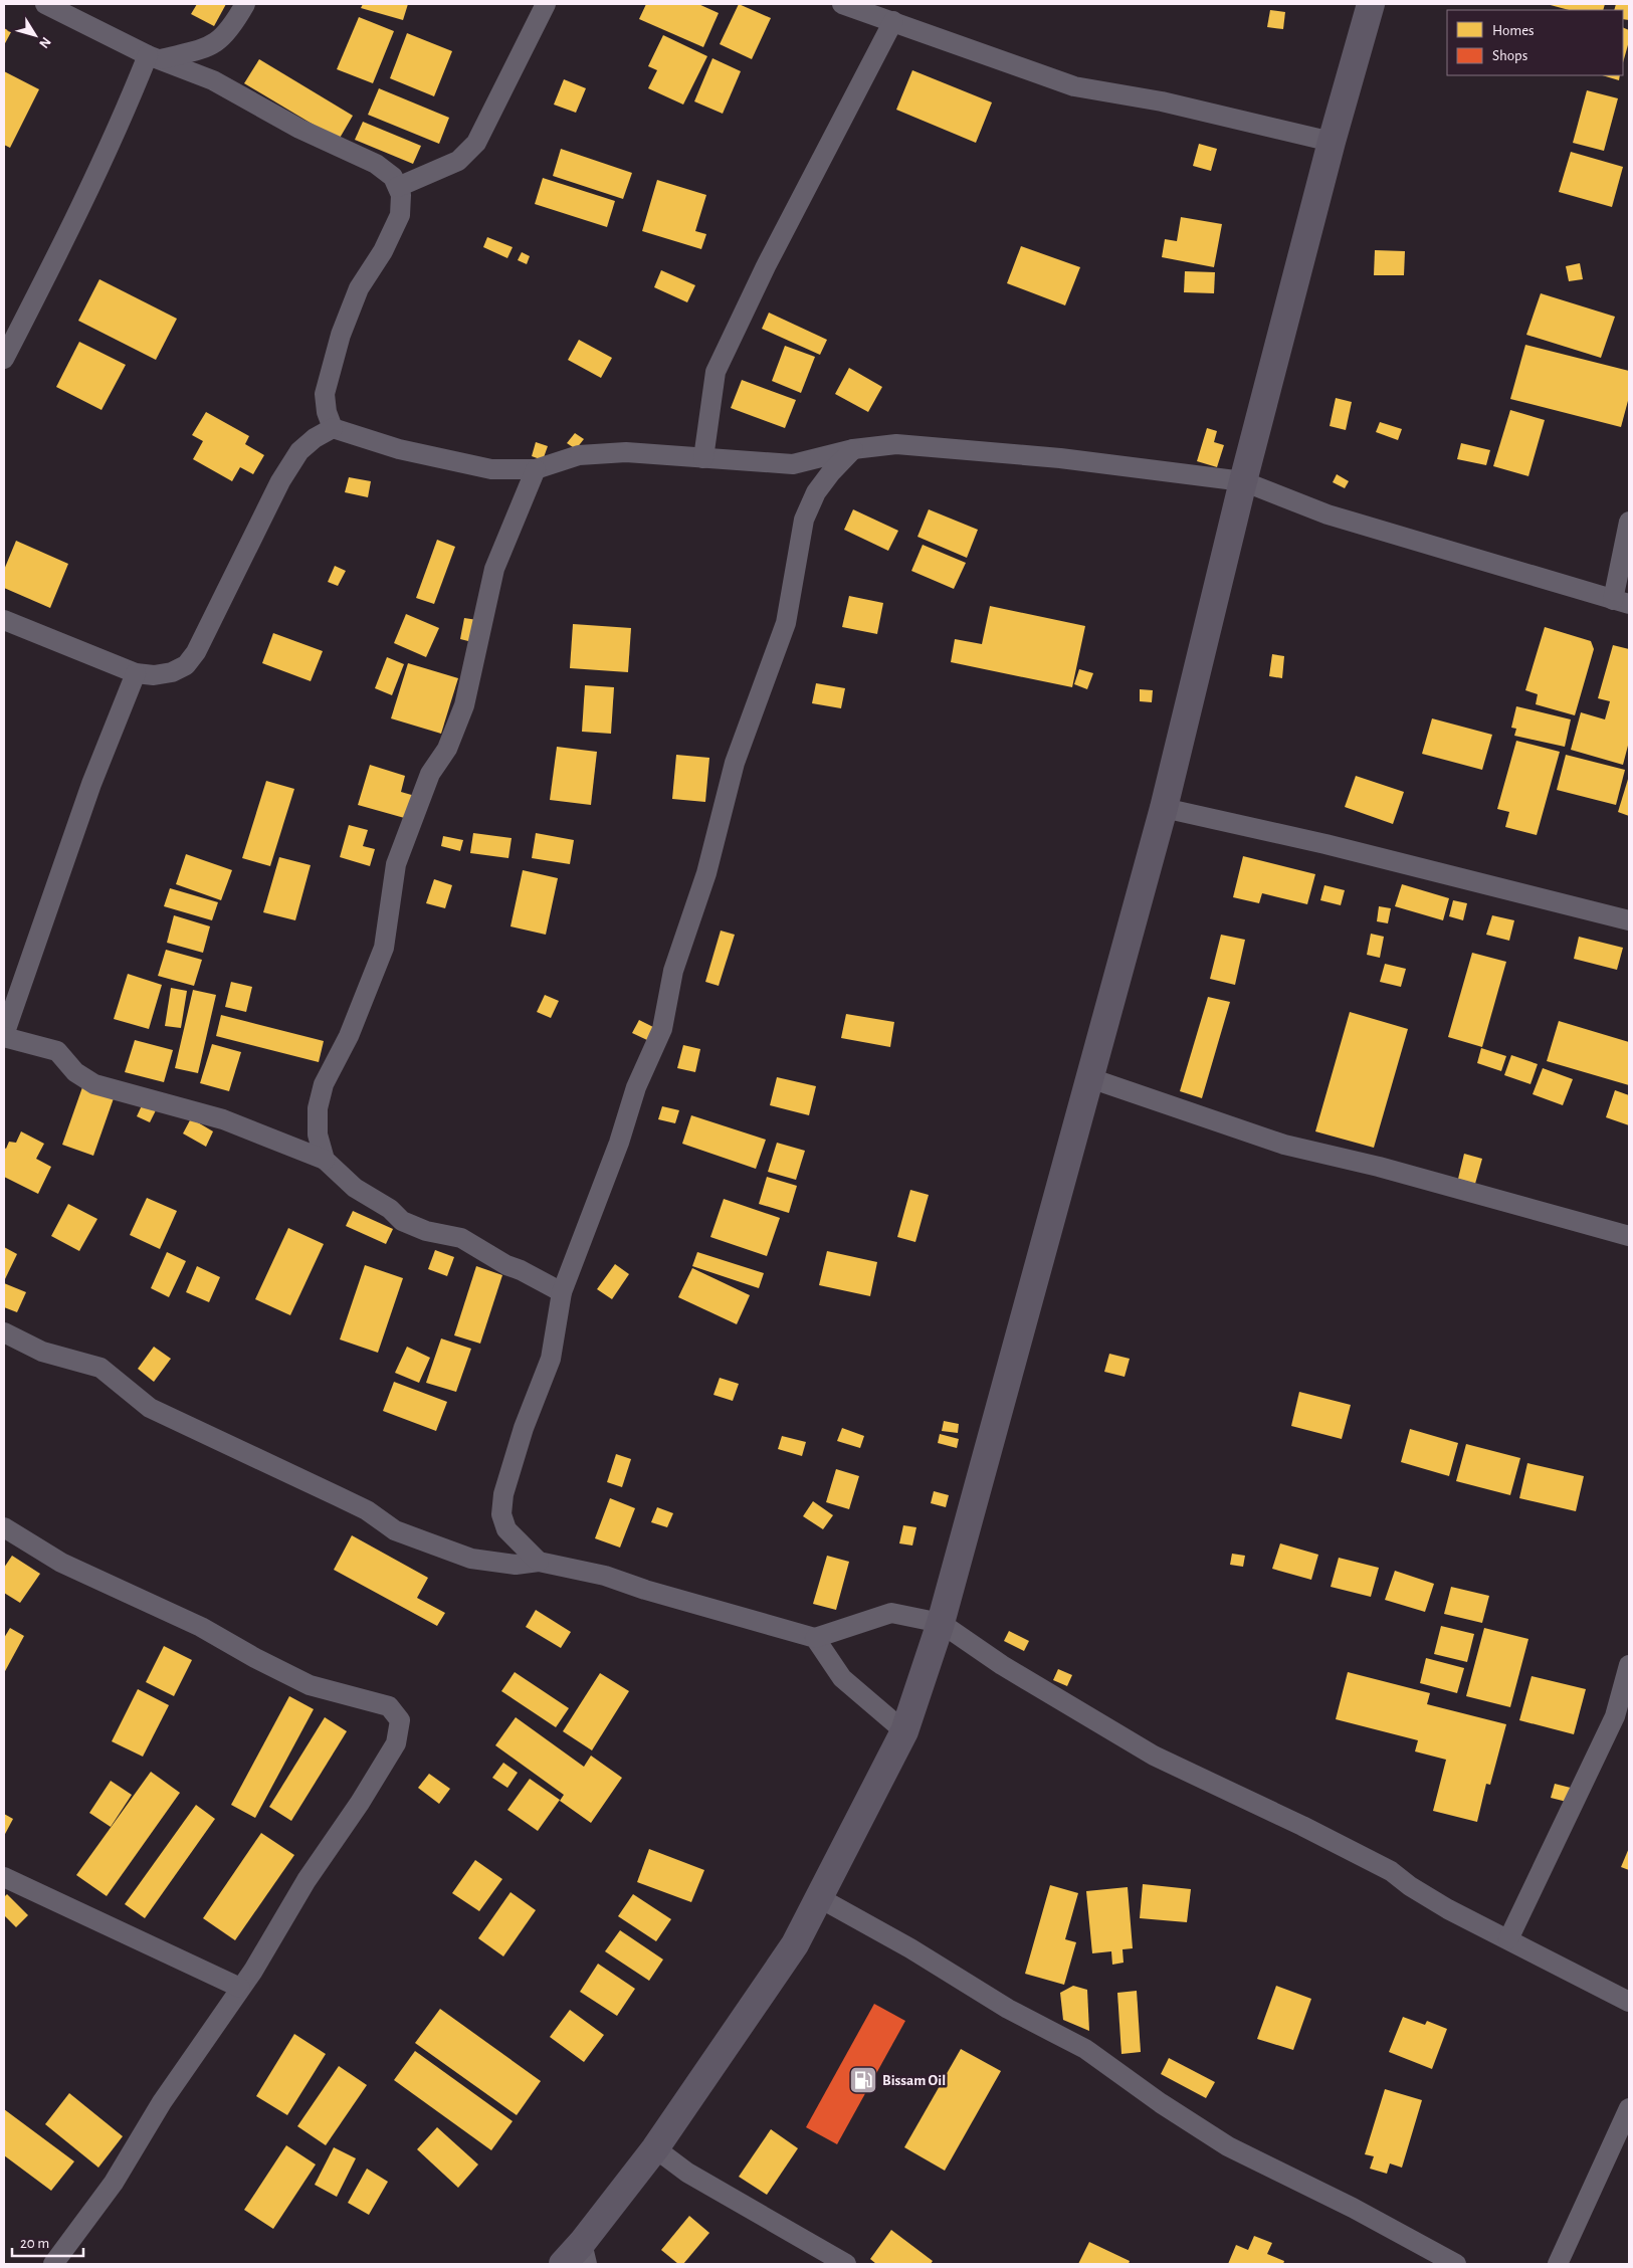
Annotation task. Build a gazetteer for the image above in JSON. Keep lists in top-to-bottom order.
{
  "places": {
    "fuel station": ["Bissam Oil"]
  },
  "legend": ["Homes", "Shops"],
  "scale_bar": "20 m",
  "north": "bottom right"
}
